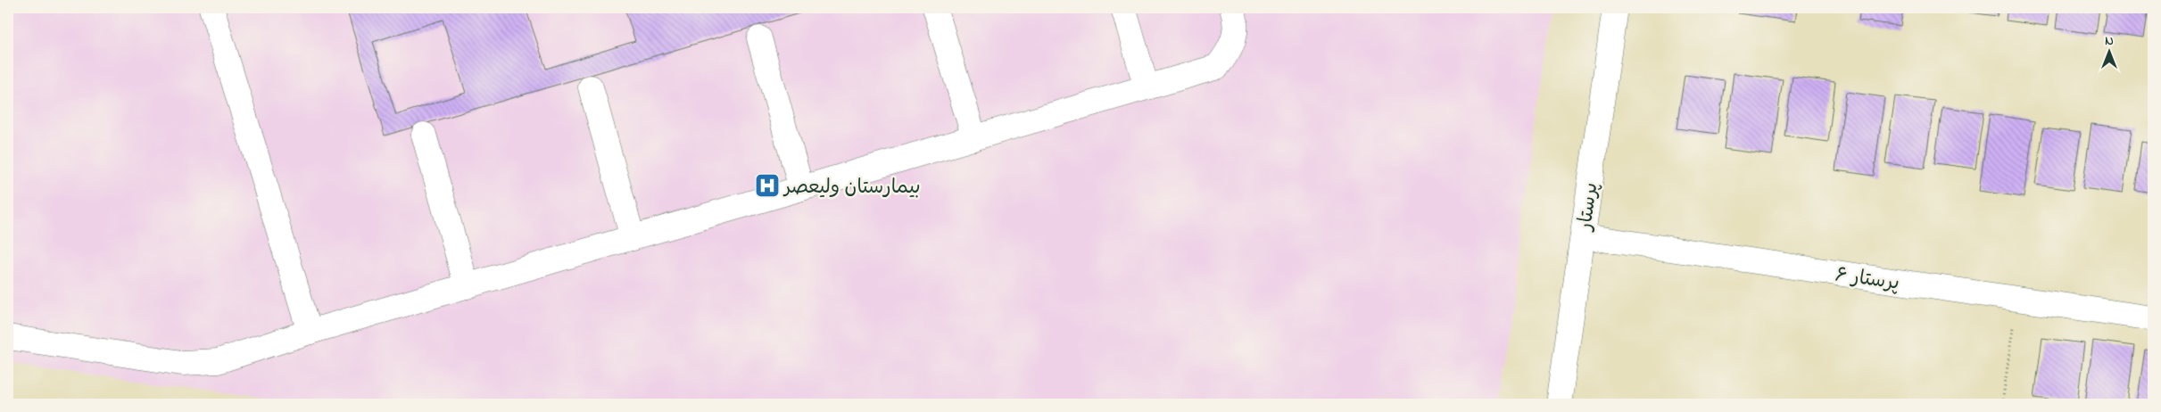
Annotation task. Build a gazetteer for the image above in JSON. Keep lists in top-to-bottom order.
{
  "streets": {
    "street": ["پرستار", "پرستار ۶"]
  },
  "crossings": [
    ["پرستار", "پرستار ۶"]
  ],
  "places": {
    "hospital": ["بیمارستان ولیعصر"]
  },
  "north": "top"
}
